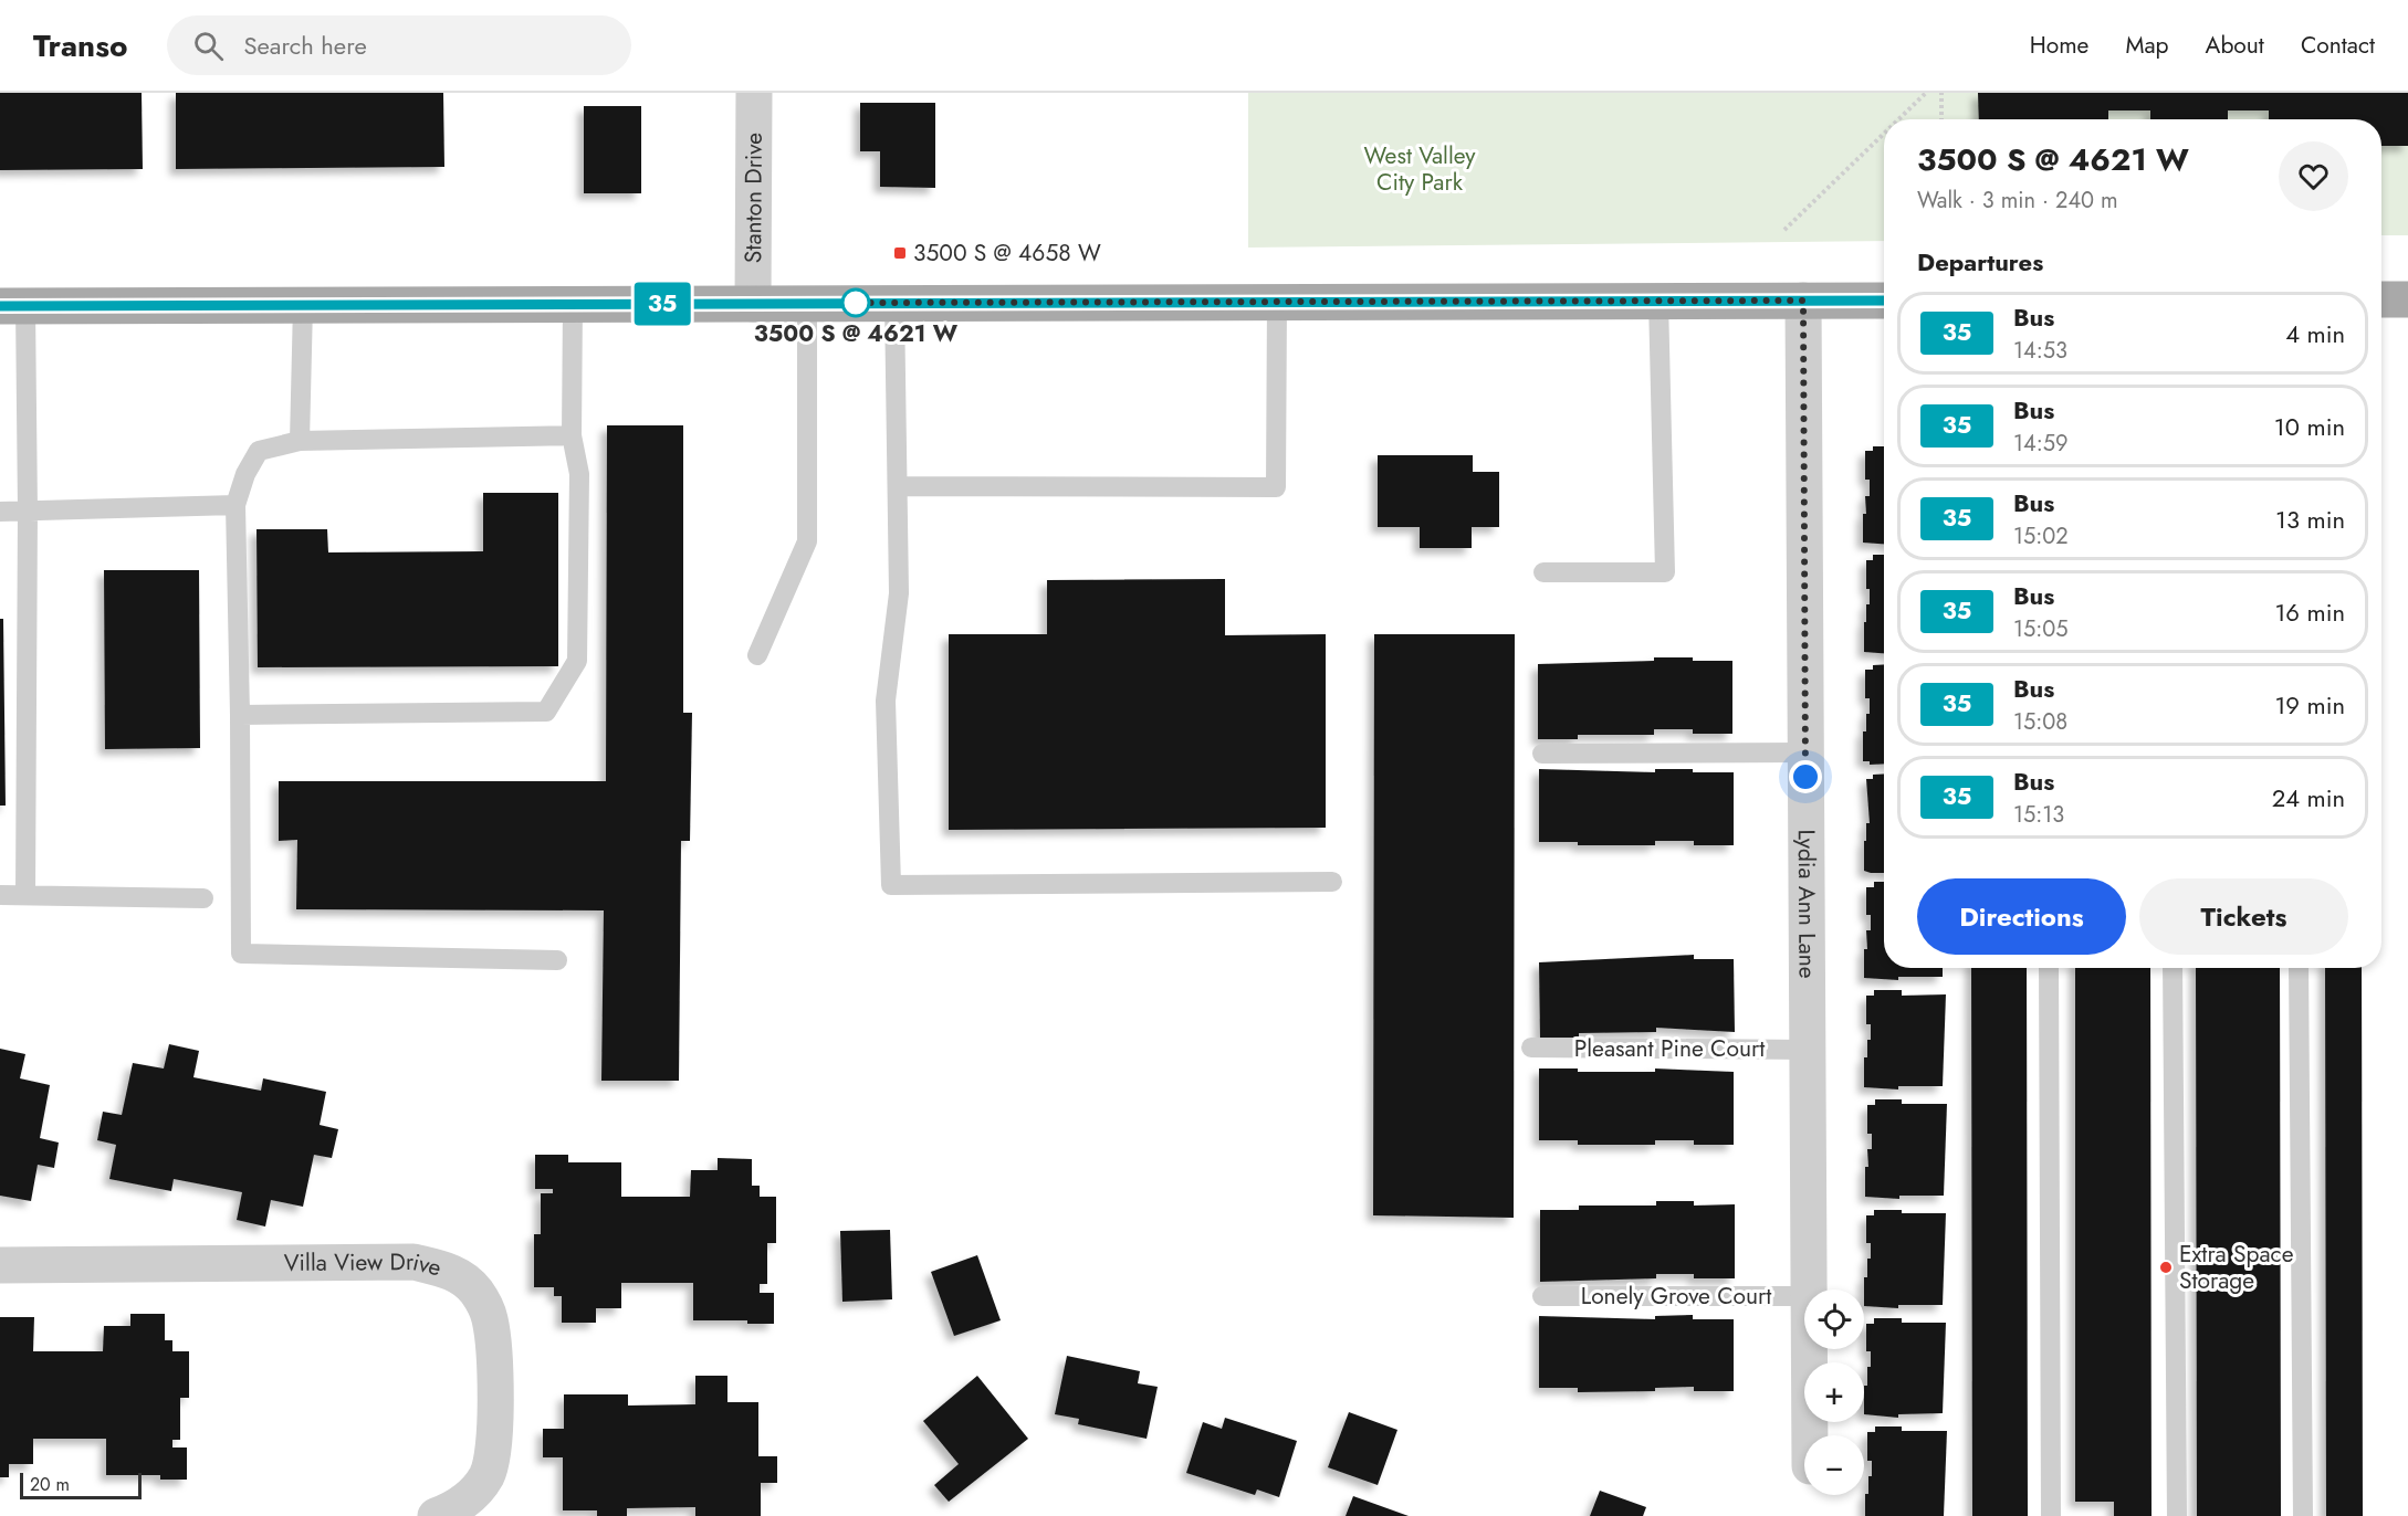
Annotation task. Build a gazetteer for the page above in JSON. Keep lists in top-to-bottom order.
{
  "streets": {
    "street": ["Stanton Drive", "Lydia Ann Lane", "Villa View Drive"],
    "lane": ["Pleasant Pine Court", "Lonely Grove Court"]
  },
  "crossings": [
    ["Lydia Ann Lane", "Pleasant Pine Court"]
  ],
  "parks": ["West Valley City Park"],
  "places": {
    "transit": ["3500 S @ 4658 W"],
    "other": ["3500 S @ 4621 W", "Extra Space Storage"]
  },
  "lines": ["bus line 35"],
  "scale_bar": "20 m",
  "page": {
    "header": "Transo",
    "search": "Search here",
    "nav": [
      "Home",
      "Map",
      "About",
      "Contact"
    ],
    "on_map": "35",
    "heading": [
      ["3500 S @ 4621 W", "Walk · 3 min · 240 m"],
      "Departures"
    ],
    "list": [
      {
        "mark": "35",
        "name": "Bus",
        "note": "14:53",
        "value": "4 min"
      },
      {
        "mark": "35",
        "name": "Bus",
        "note": "14:59",
        "value": "10 min"
      },
      {
        "mark": "35",
        "name": "Bus",
        "note": "15:02",
        "value": "13 min"
      },
      {
        "mark": "35",
        "name": "Bus",
        "note": "15:05",
        "value": "16 min"
      },
      {
        "mark": "35",
        "name": "Bus",
        "note": "15:08",
        "value": "19 min"
      },
      {
        "mark": "35",
        "name": "Bus",
        "note": "15:13",
        "value": "24 min"
      }
    ],
    "buttons": ["Directions", "Tickets"],
    "map_buttons": ["+", "−"],
    "scale": "20 m"
  }
}
